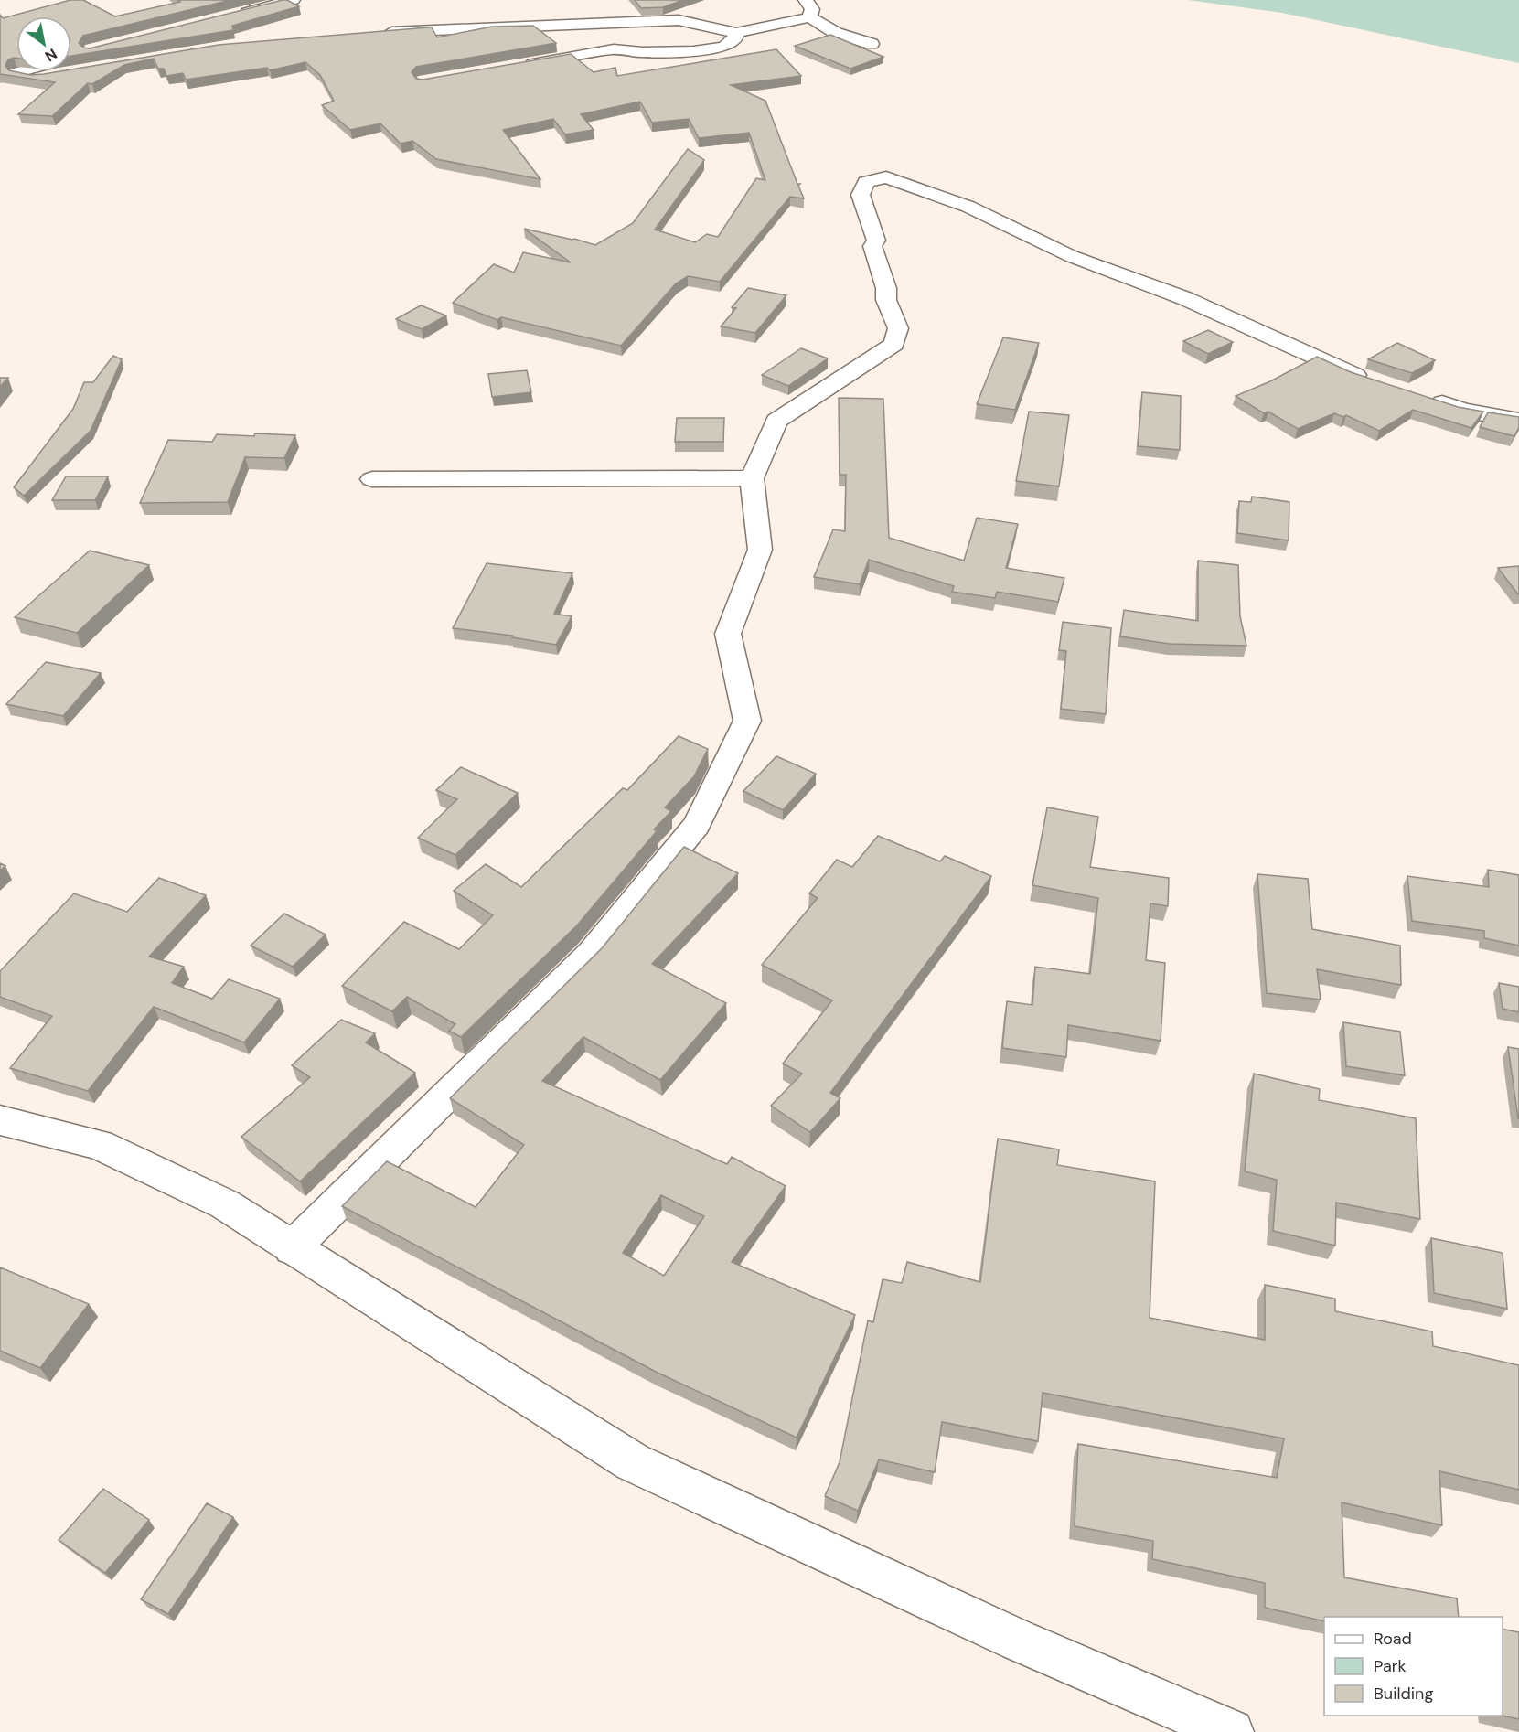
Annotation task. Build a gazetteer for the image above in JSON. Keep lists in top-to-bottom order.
{
  "legend": ["Road", "Park", "Building"],
  "north": "bottom right"
}
